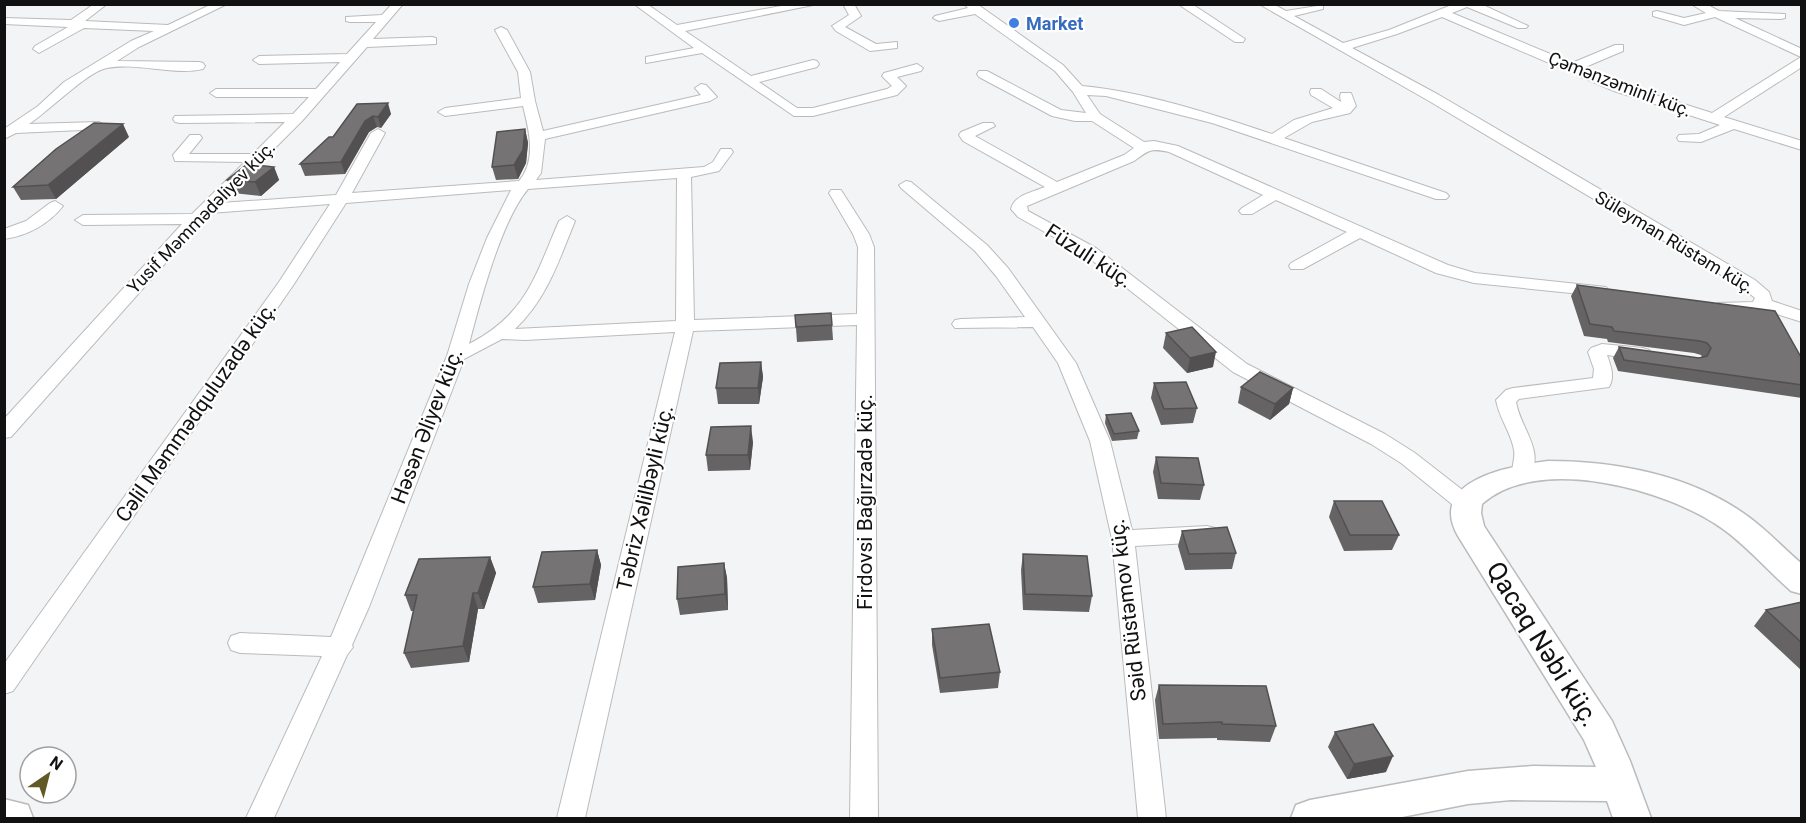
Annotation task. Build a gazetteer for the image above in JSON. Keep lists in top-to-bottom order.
{
  "streets": {
    "street": [
      "Çəmənzəminli küç.",
      "Yusif Məmmədəliyev küç.",
      "Süleyman Rüstəm küç.",
      "Füzuli küç.",
      "Cəlil Məmmədquluzadə küç.",
      "Həsən Əliyev küç.",
      "Təbriz Xəlilbəyli küç.",
      "Firdovsi Bağırzadə küç.",
      "Səid Rüstəmov küç.",
      "Qacaq Nəbi küç."
    ]
  },
  "crossings": [
    ["Füzuli küç.", "Qacaq Nəbi küç."]
  ],
  "places": ["Market"],
  "north": "top right"
}
